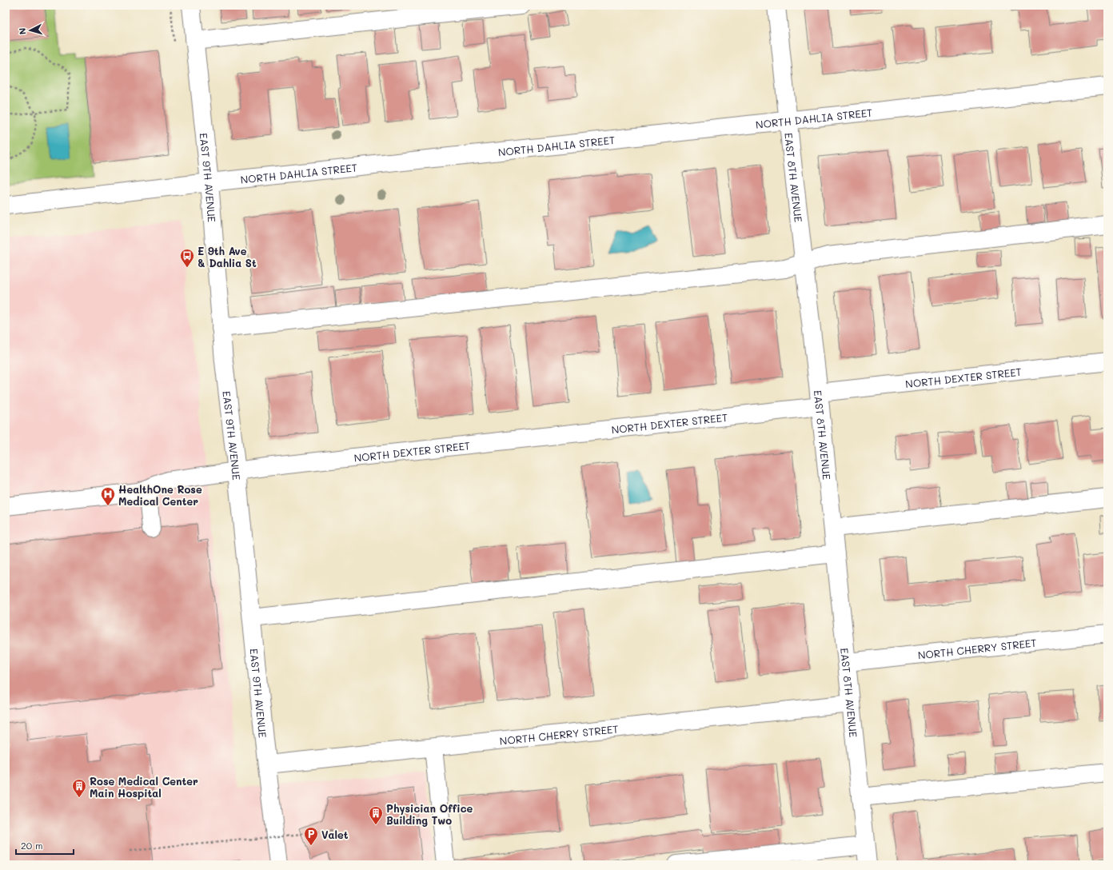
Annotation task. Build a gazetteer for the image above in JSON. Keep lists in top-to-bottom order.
{
  "streets": {
    "street": [
      "NORTH DAHLIA STREET",
      "EAST 9TH AVENUE",
      "EAST 8TH AVENUE",
      "NORTH DEXTER STREET",
      "NORTH CHERRY STREET"
    ]
  },
  "crossings": [
    ["NORTH DAHLIA STREET", "EAST 9TH AVENUE"],
    ["NORTH DAHLIA STREET", "EAST 8TH AVENUE"],
    ["EAST 9TH AVENUE", "NORTH DEXTER STREET"],
    ["EAST 9TH AVENUE", "NORTH CHERRY STREET"],
    ["EAST 8TH AVENUE", "NORTH DEXTER STREET"],
    ["EAST 8TH AVENUE", "NORTH CHERRY STREET"]
  ],
  "places": {
    "bus stop": ["E 9th Ave & Dahlia St"],
    "hospital": ["HealthOne Rose Medical Center"],
    "building": ["Rose Medical Center Main Hospital", "Physician Office Building Two"],
    "parking": ["Valet"]
  },
  "scale_bar": "20 m",
  "north": "left"
}
